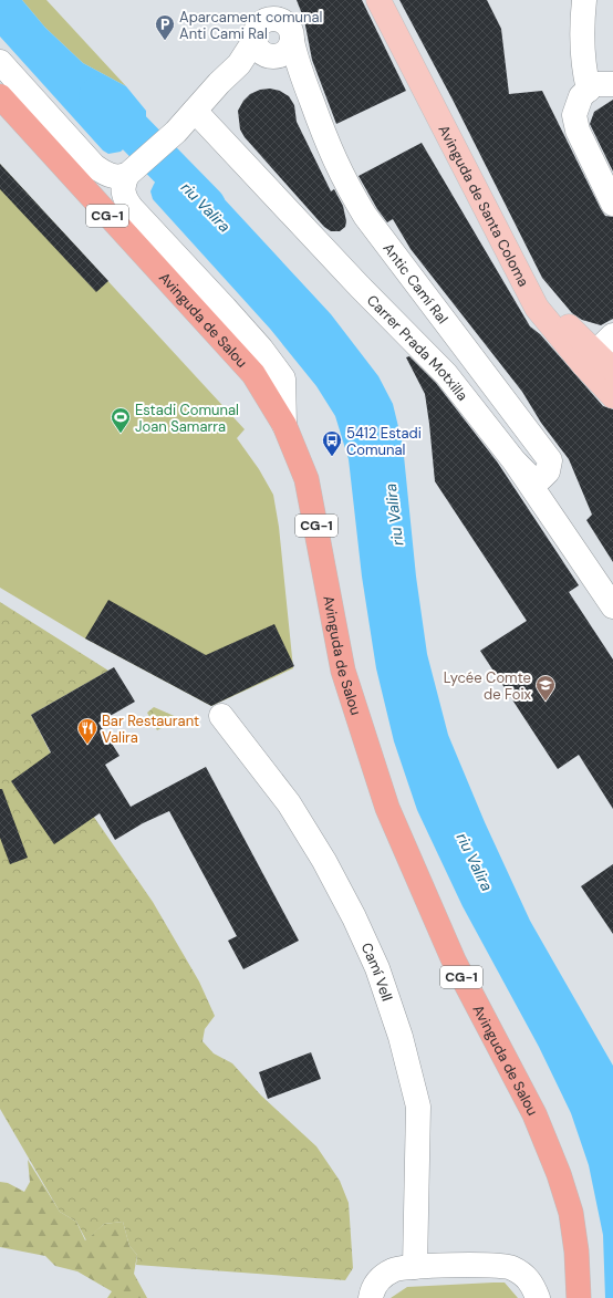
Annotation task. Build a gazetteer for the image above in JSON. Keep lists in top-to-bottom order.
{
  "streets": {
    "highway": ["CG-1", "Avinguda de Salou"],
    "main road": ["Avinguda de Santa Coloma"],
    "street": ["Antic Camí Ral", "Carrer Prada Motxilla", "Camí Vell"]
  },
  "crossings": [
    ["Antic Camí Ral", "Carrer Prada Motxilla"]
  ],
  "water": ["riu Valira"],
  "places": {
    "parking": ["Aparcament comunal Anti Cami Ral"],
    "sports": ["Estadi Comunal Joan Samarra"],
    "bus stop": ["5412 Estadi Comunal"],
    "school or university": ["Lycée Comte de Foix"],
    "restaurant": ["Bar Restaurant Valira"]
  }
}
